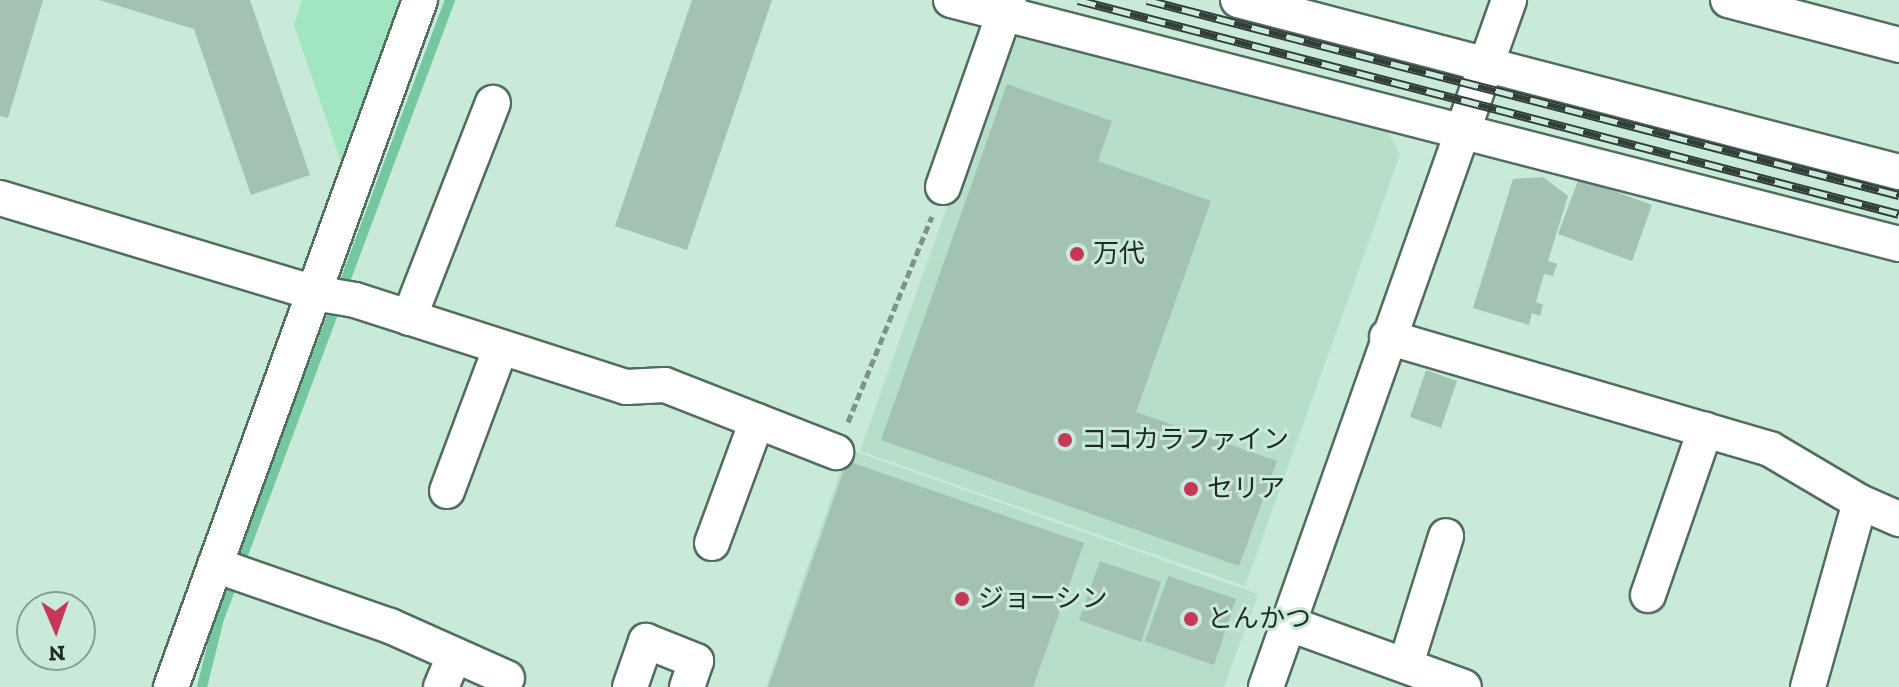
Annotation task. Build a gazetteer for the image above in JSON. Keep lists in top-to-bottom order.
{
  "places": [
    "万代",
    "ココカラファイン",
    "セリア",
    "ジョーシン",
    "とんかつ"
  ],
  "north": "bottom"
}
